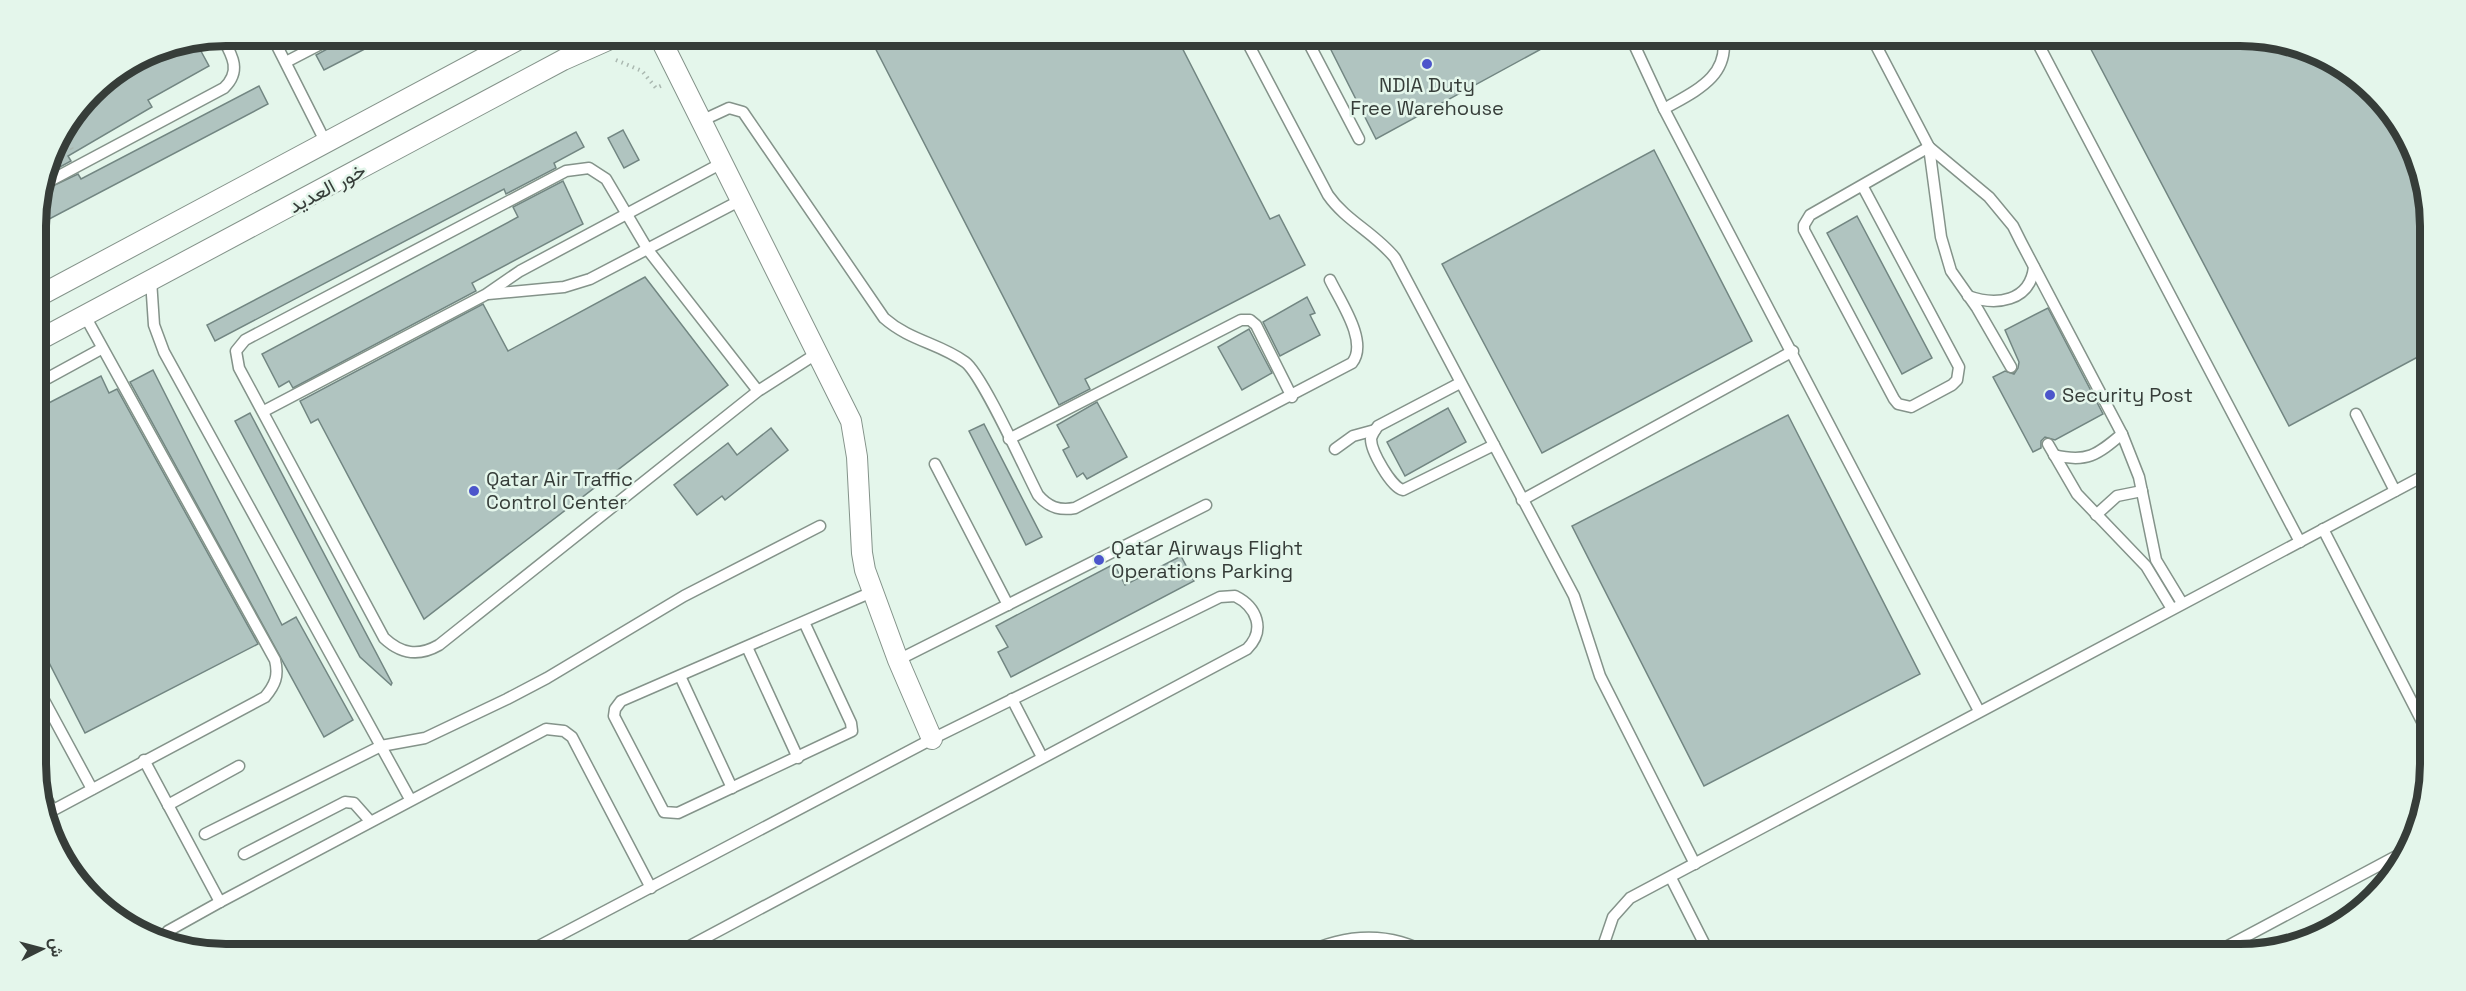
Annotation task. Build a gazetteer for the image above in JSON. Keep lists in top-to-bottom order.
{
  "streets": {
    "street": ["خور العديد"]
  },
  "places": [
    "NDIA Duty Free Warehouse",
    "Security Post",
    "Qatar Air Traffic Control Center",
    "Qatar Airways Flight Operations Parking"
  ],
  "north": "right"
}
